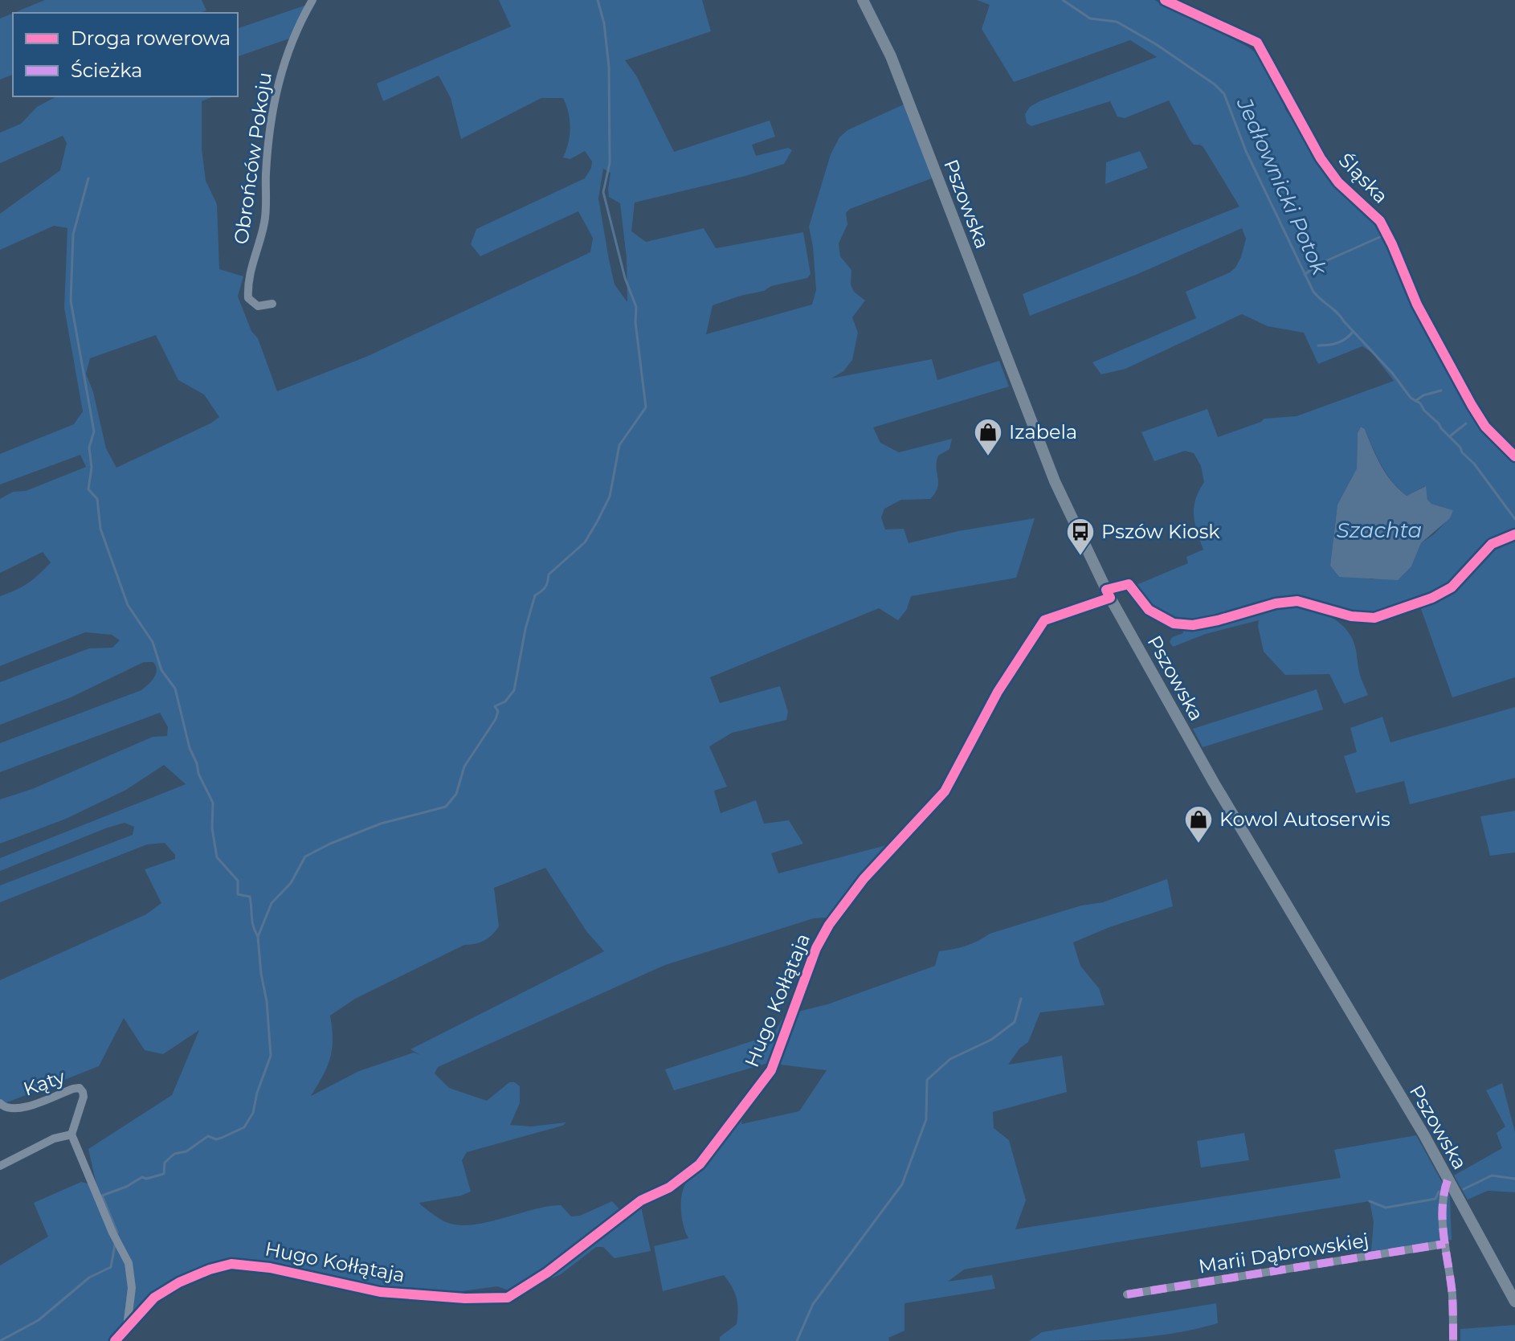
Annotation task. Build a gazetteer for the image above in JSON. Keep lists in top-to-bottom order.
{
  "streets": {
    "main road": ["Pszowska"],
    "street": [
      "Obrońców Pokoju",
      "Śląska",
      "Hugo Kołłątaja",
      "Kąty",
      "Marii Dąbrowskiej"
    ]
  },
  "crossings": [
    ["Pszowska", "Hugo Kołłątaja"]
  ],
  "water": ["Jedłownicki Potok", "Szachta"],
  "places": {
    "shop": ["Izabela", "Kowol Autoserwis"],
    "bus stop": ["Pszów Kiosk"]
  },
  "legend": ["Droga rowerowa", "Ścieżka"]
}
